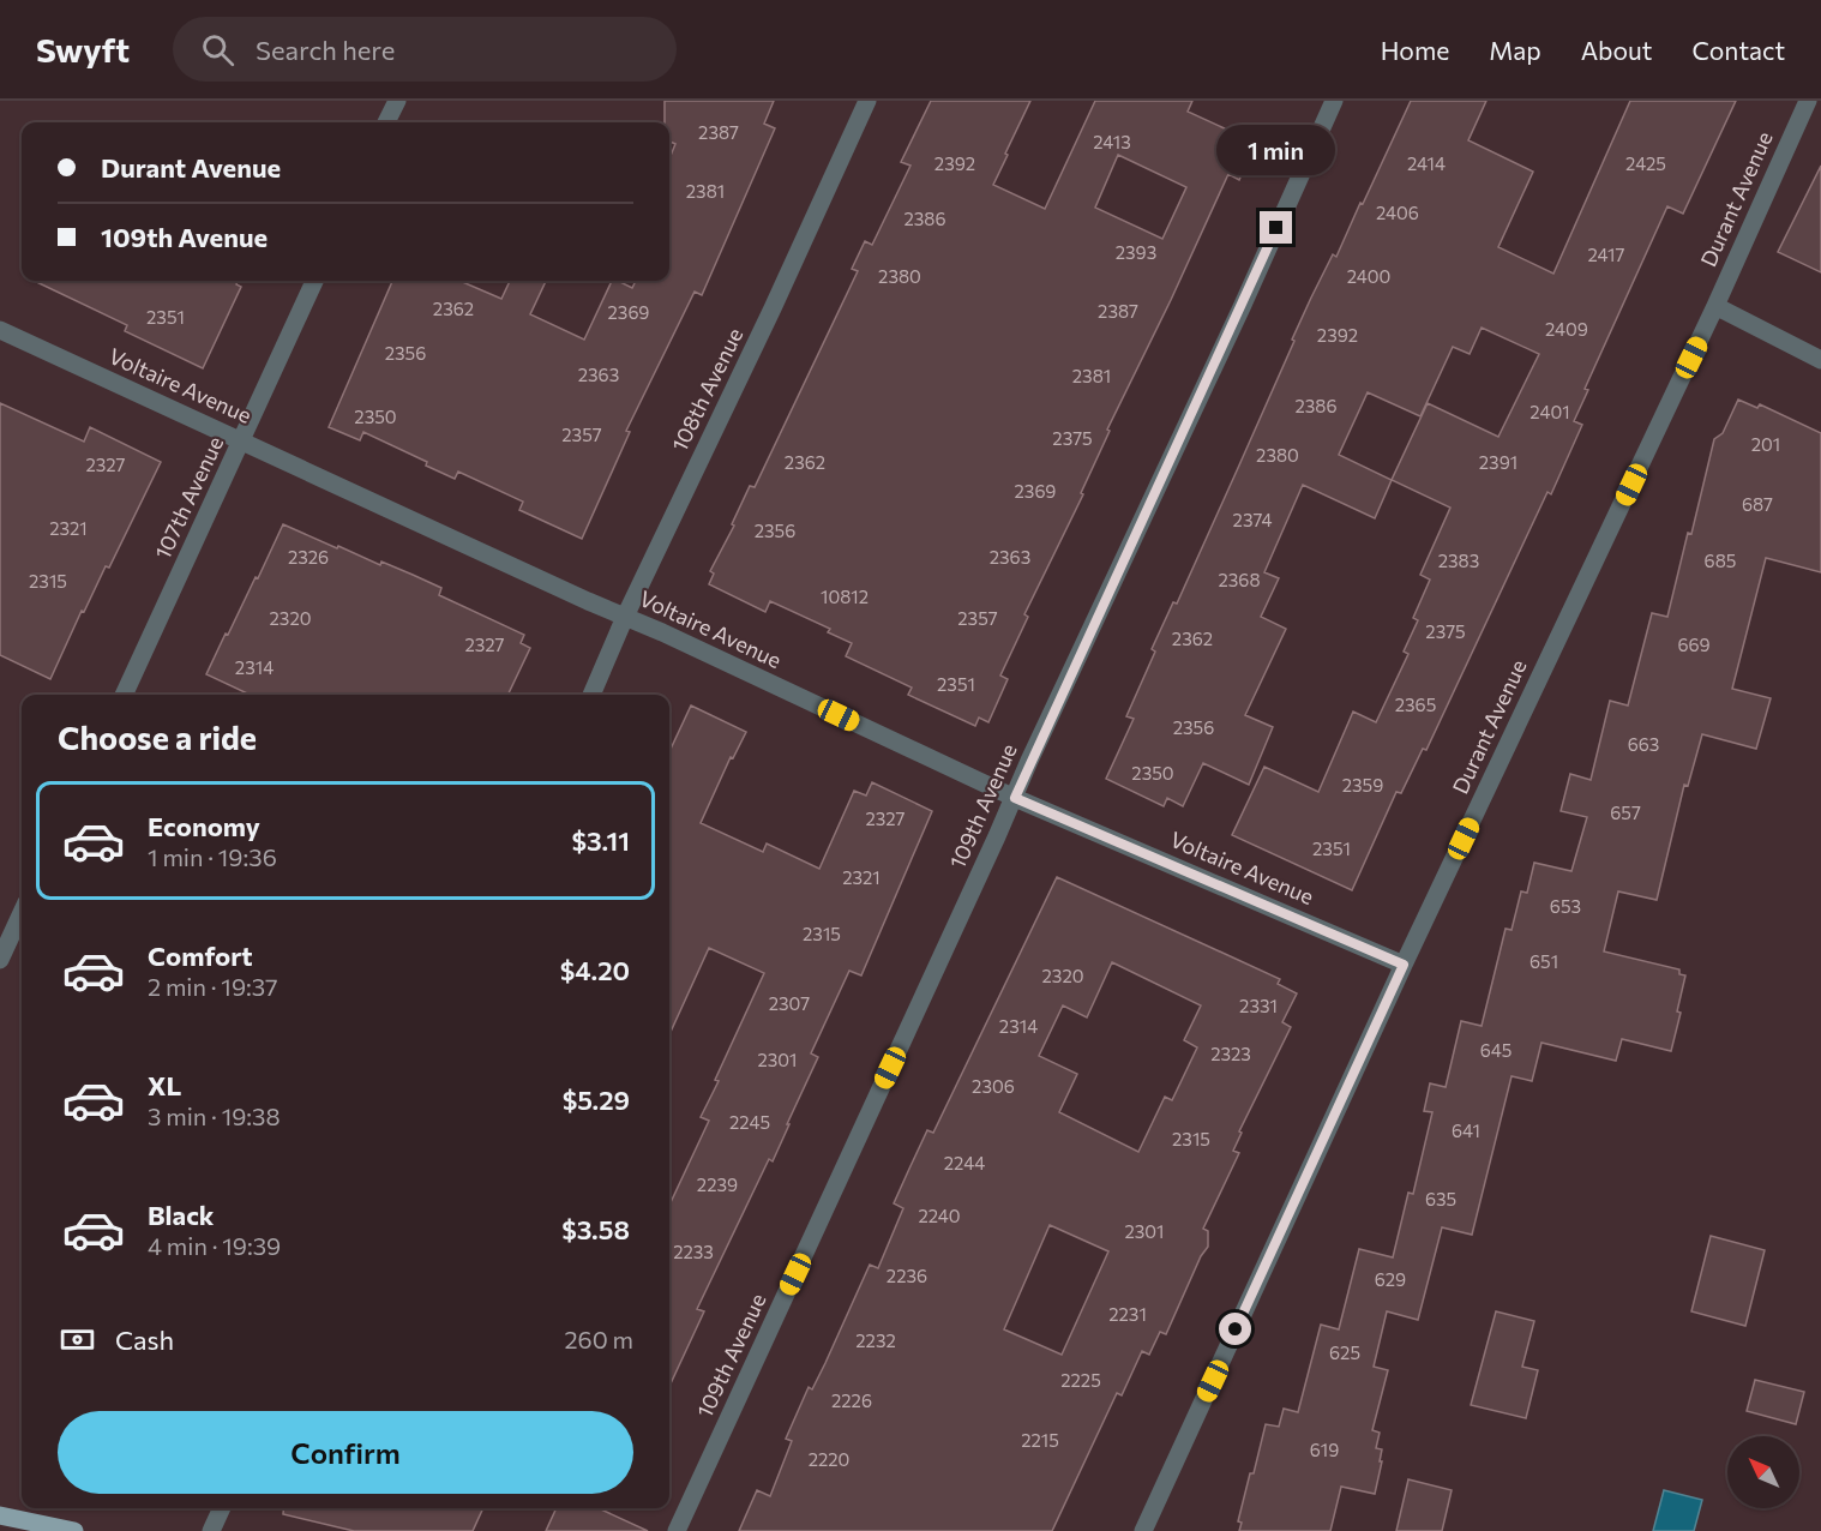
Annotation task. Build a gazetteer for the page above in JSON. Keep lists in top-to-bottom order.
{
  "streets": {
    "street": [
      "Durant Avenue",
      "Voltaire Avenue",
      "108th Avenue",
      "107th Avenue",
      "109th Avenue"
    ]
  },
  "crossings": [
    ["Durant Avenue", "Voltaire Avenue"],
    ["Voltaire Avenue", "108th Avenue"],
    ["Voltaire Avenue", "107th Avenue"],
    ["Voltaire Avenue", "109th Avenue"]
  ],
  "house_numbers": [
    "2387",
    "2413",
    "2392",
    "2414",
    "2425",
    "2381",
    "2406",
    "2386",
    "2393",
    "2417",
    "2380",
    "2400",
    "2362",
    "2387",
    "2369",
    "2351",
    "2409",
    "2392",
    "2356",
    "2363",
    "2381",
    "2386",
    "2401",
    "2350",
    "2357",
    "2375",
    "201",
    "2380",
    "2362",
    "2391",
    "2327",
    "2369",
    "687",
    "2374",
    "2321",
    "2356",
    "2326",
    "2363",
    "2383",
    "685",
    "2368",
    "2315",
    "10812",
    "2320",
    "2357",
    "2375",
    "2362",
    "2327",
    "669",
    "2314",
    "2351",
    "2365",
    "2356",
    "663",
    "2350",
    "2359",
    "657",
    "2327",
    "2351",
    "2321",
    "653",
    "2315",
    "651",
    "2320",
    "2307",
    "2331",
    "2314",
    "645",
    "2323",
    "2301",
    "2306",
    "2245",
    "641",
    "2315",
    "2244",
    "2239",
    "635",
    "2240",
    "2301",
    "2233",
    "2236",
    "629",
    "2231",
    "2232",
    "625",
    "2225",
    "2226",
    "2215",
    "619",
    "2220"
  ],
  "north": "top left",
  "page": {
    "header": "Swyft",
    "search": "Search here",
    "nav": [
      "Home",
      "Map",
      "About",
      "Contact"
    ],
    "banner": ["Durant Avenue", "109th Avenue"],
    "bubble": "1 min",
    "heading": "Choose a ride",
    "list": [
      {
        "name": "Economy",
        "note": "1 min · 19:36",
        "value": "$3.11"
      },
      {
        "name": "Comfort",
        "note": "2 min · 19:37",
        "value": "$4.20"
      },
      {
        "name": "XL",
        "note": "3 min · 19:38",
        "value": "$5.29"
      },
      {
        "name": "Black",
        "note": "4 min · 19:39",
        "value": "$3.58"
      }
    ],
    "pay": ["Cash", "260 m"],
    "buttons": "Confirm"
  }
}
